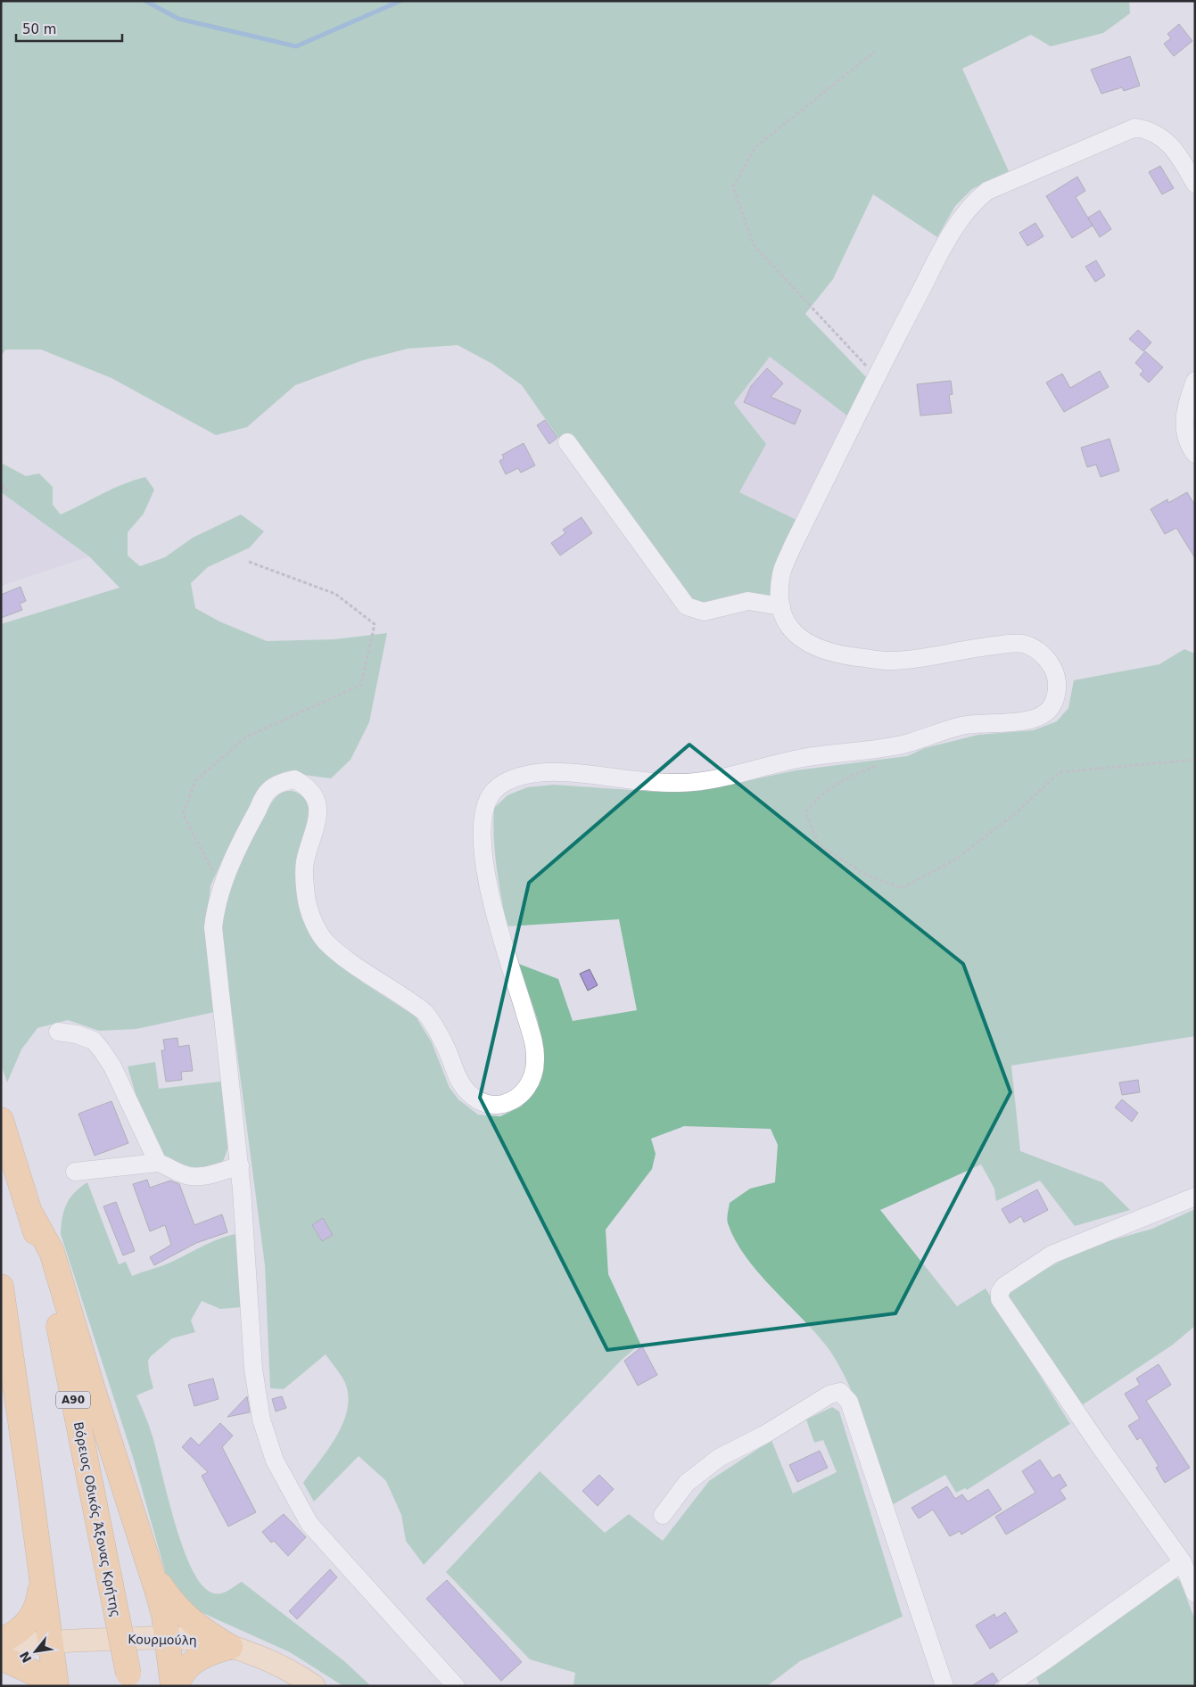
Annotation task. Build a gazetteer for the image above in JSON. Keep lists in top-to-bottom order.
{
  "streets": {
    "highway": ["Α90", "Βόρειος Οδικός Άξονας Κρήτης"],
    "main road": ["Κουρμούλη"]
  },
  "scale_bar": "50 m",
  "north": "bottom left"
}
